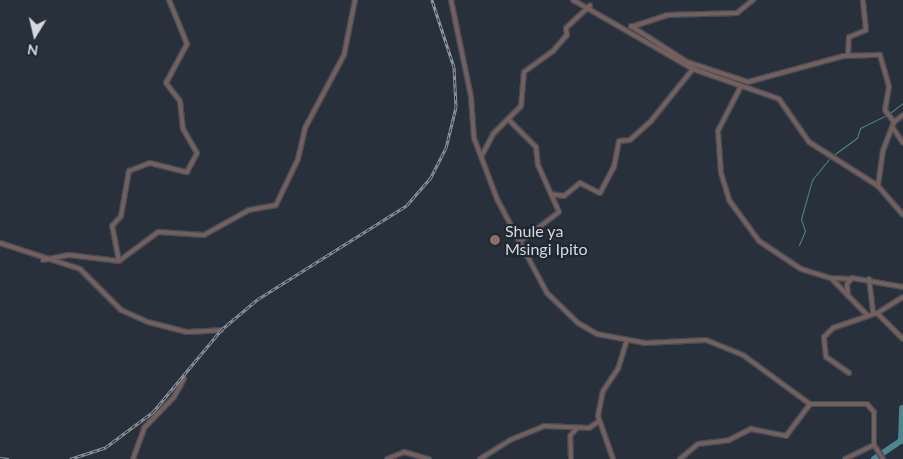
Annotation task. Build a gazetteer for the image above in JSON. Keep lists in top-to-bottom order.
{
  "places": ["Shule ya Msingi Ipito"],
  "north": "bottom"
}
